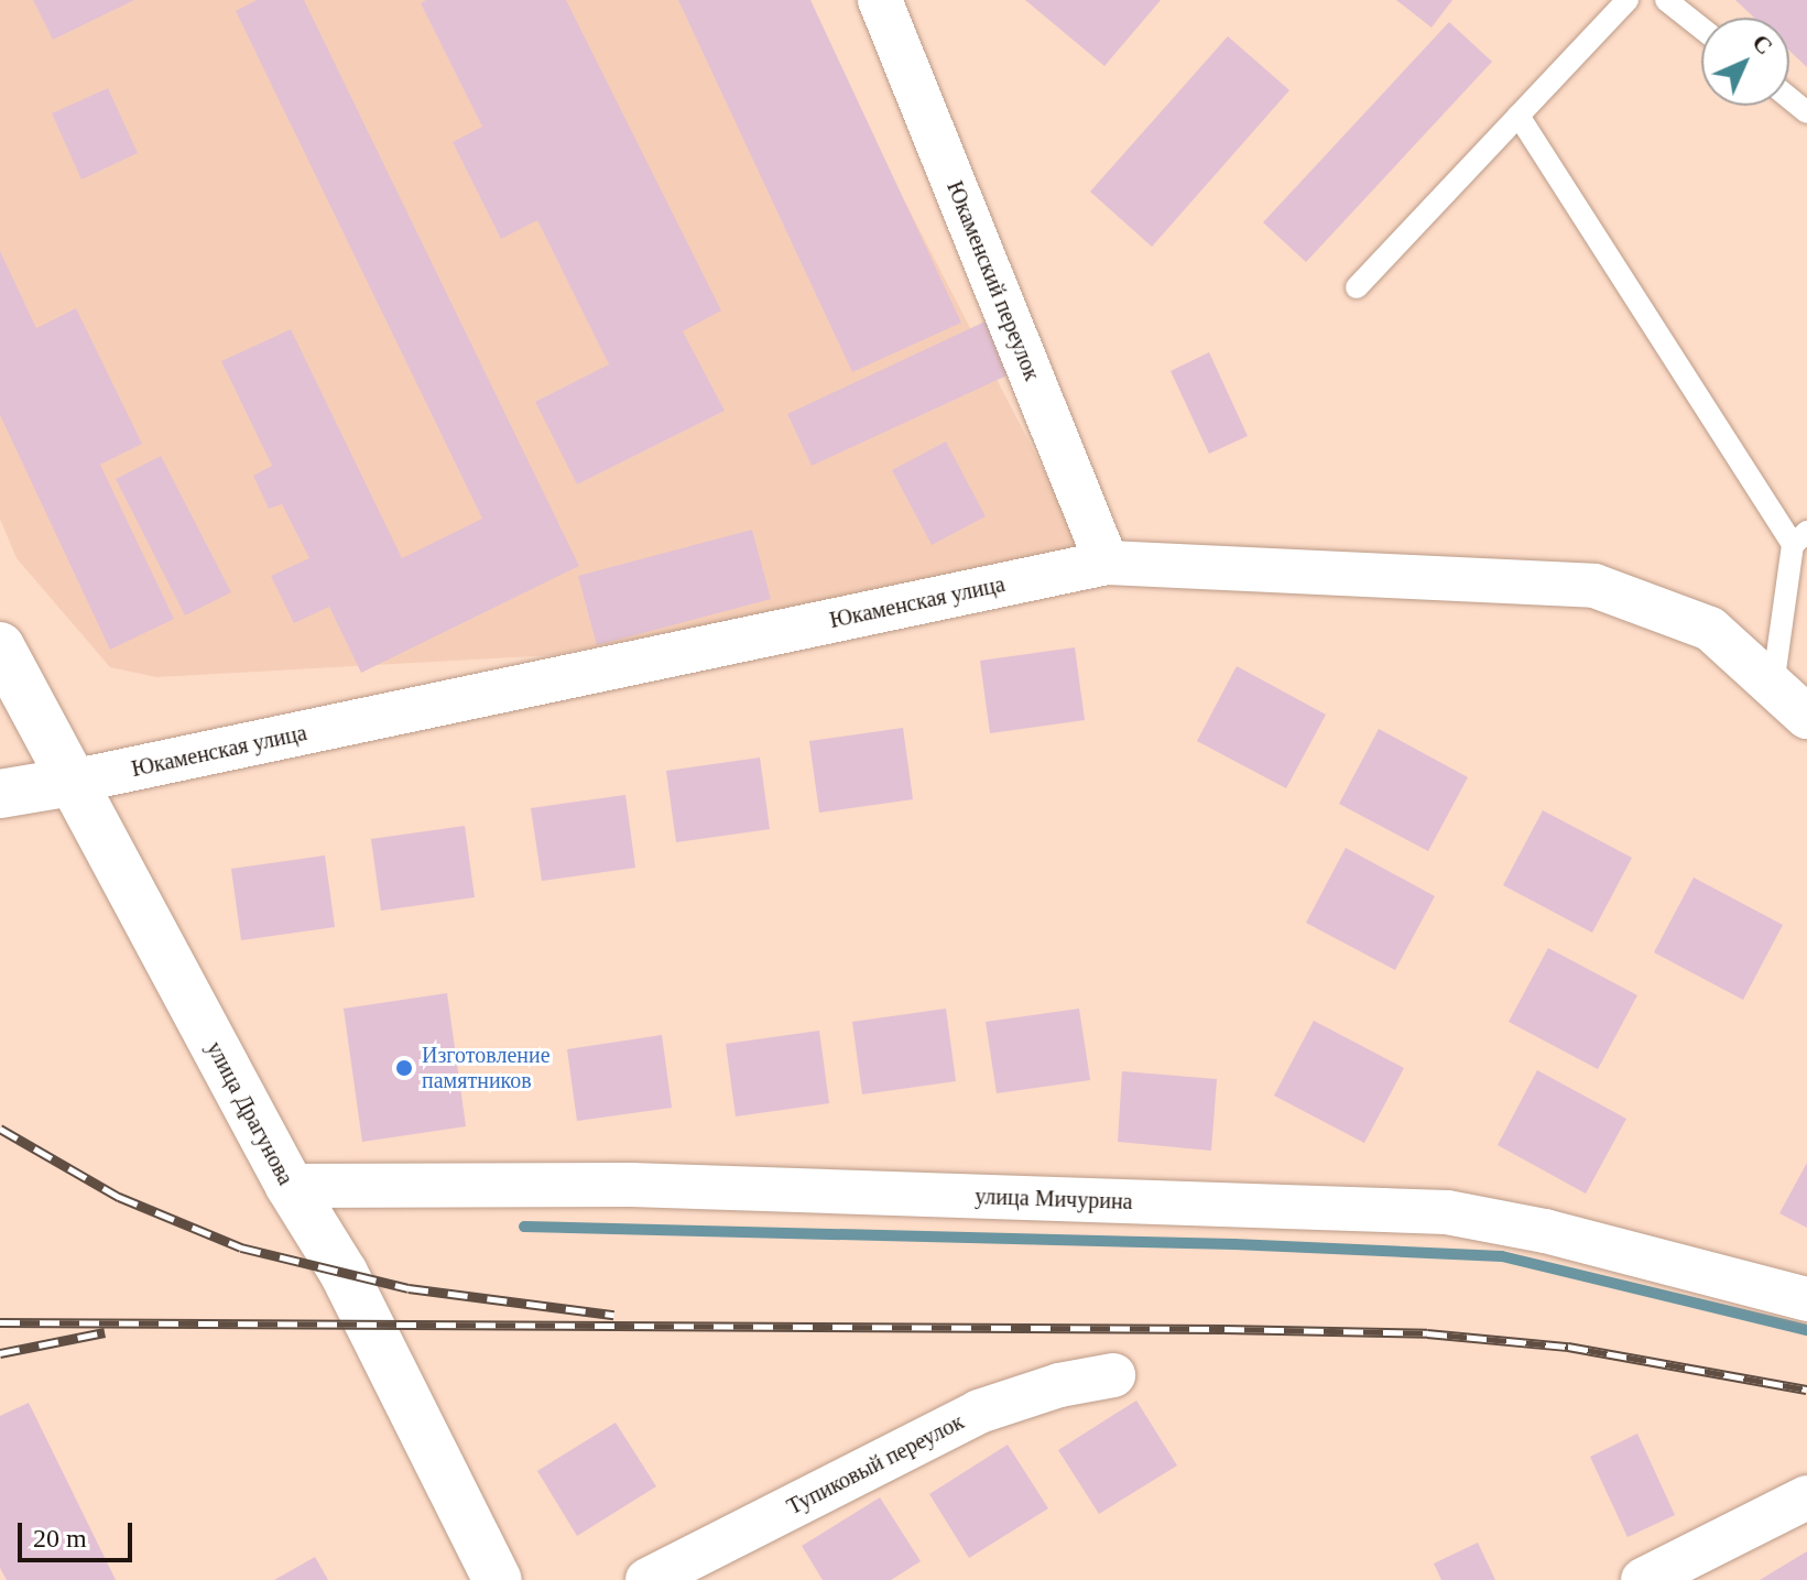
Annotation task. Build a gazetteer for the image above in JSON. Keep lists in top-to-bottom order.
{
  "streets": {
    "main road": ["Юкаменская улица", "улица Драгунова"],
    "street": ["Юкаменский переулок", "улица Мичурина", "Тупиковый переулок"]
  },
  "crossings": [
    ["Юкаменский переулок", "Юкаменская улица"],
    ["Юкаменская улица", "улица Драгунова"],
    ["улица Драгунова", "улица Мичурина"]
  ],
  "places": ["Изготовление памятников"],
  "scale_bar": "20 m",
  "north": "top right"
}
